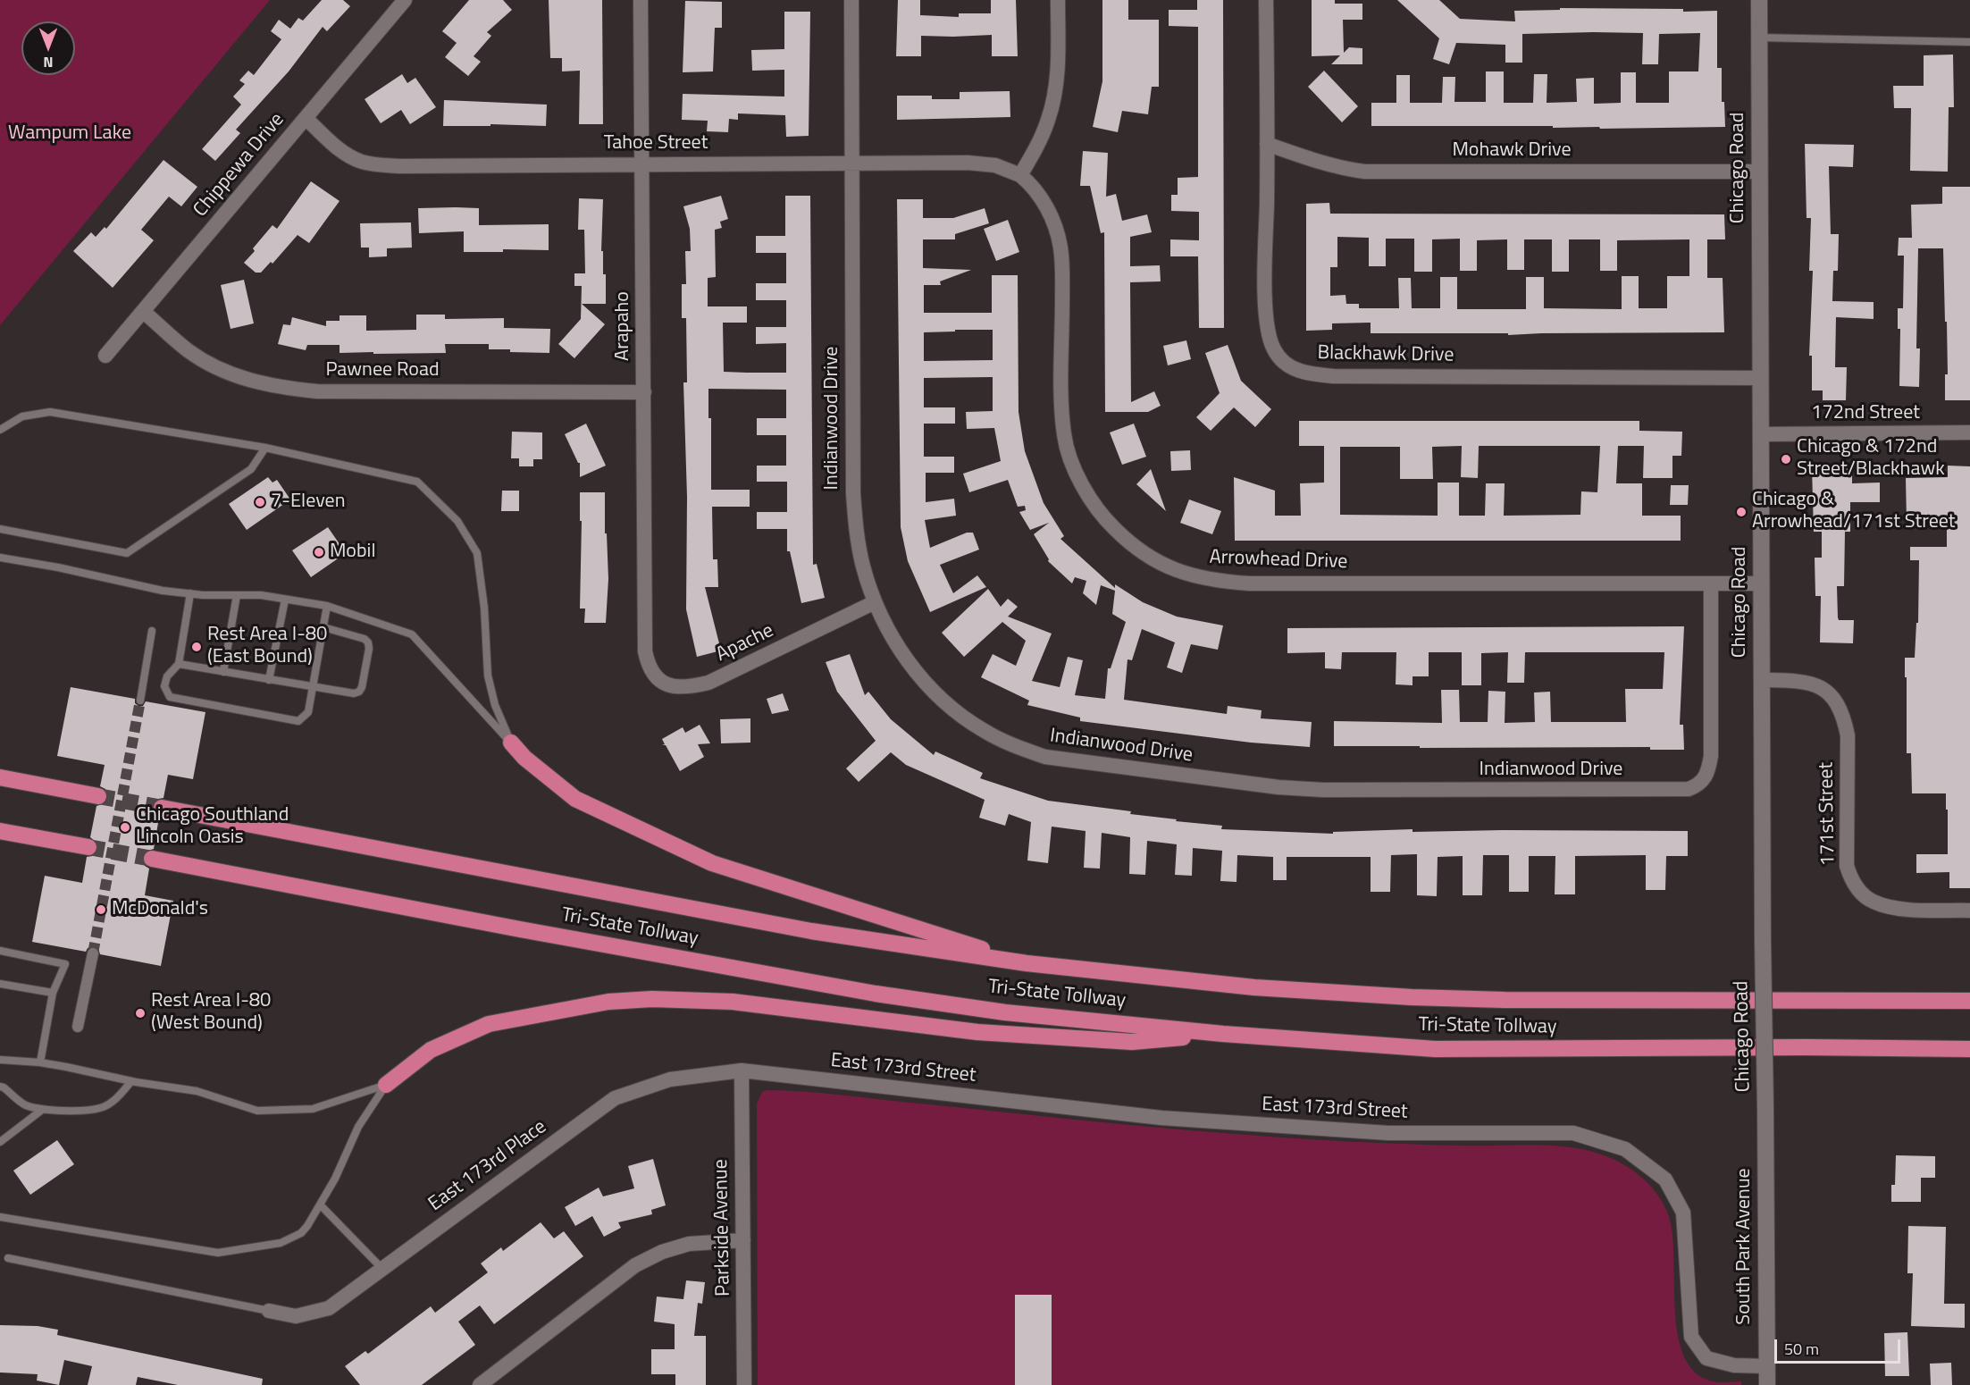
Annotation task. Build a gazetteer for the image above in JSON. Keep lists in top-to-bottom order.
{
  "streets": {
    "highway": ["Tri-State Tollway"],
    "street": [
      "Tahoe Street",
      "Mohawk Drive",
      "Chippewa Drive",
      "Chicago Road",
      "Arapaho",
      "Blackhawk Drive",
      "Pawnee Road",
      "172nd Street",
      "Indianwood Drive",
      "Arrowhead Drive",
      "Apache",
      "171st Street",
      "East 173rd Street",
      "East 173rd Place",
      "Parkside Avenue",
      "South Park Avenue"
    ]
  },
  "crossings": [
    ["Tahoe Street", "Chippewa Drive"],
    ["Tahoe Street", "Arapaho"],
    ["Tahoe Street", "Indianwood Drive"],
    ["Tahoe Street", "Arrowhead Drive"],
    ["Mohawk Drive", "Chicago Road"],
    ["Mohawk Drive", "Blackhawk Drive"],
    ["Chippewa Drive", "Pawnee Road"],
    ["Chicago Road", "Blackhawk Drive"],
    ["Chicago Road", "172nd Street"],
    ["Chicago Road", "Arrowhead Drive"],
    ["Chicago Road", "171st Street"],
    ["Chicago Road", "South Park Avenue"],
    ["Arapaho", "Pawnee Road"],
    ["Arapaho", "Apache"],
    ["Indianwood Drive", "Arrowhead Drive"],
    ["Indianwood Drive", "Apache"],
    ["East 173rd Street", "East 173rd Place"],
    ["East 173rd Street", "Parkside Avenue"],
    ["East 173rd Street", "South Park Avenue"],
    ["East 173rd Place", "Parkside Avenue"]
  ],
  "parks": ["Wampum Lake"],
  "places": [
    "Chicago & 172nd Street/Blackhawk",
    "7-Eleven",
    "Chicago & Arrowhead/171st Street",
    "Mobil",
    "Rest Area I-80 (East Bound)",
    "Chicago Southland Lincoln Oasis",
    "McDonald's",
    "Rest Area I-80 (West Bound)"
  ],
  "scale_bar": "50 m",
  "north": "bottom"
}
